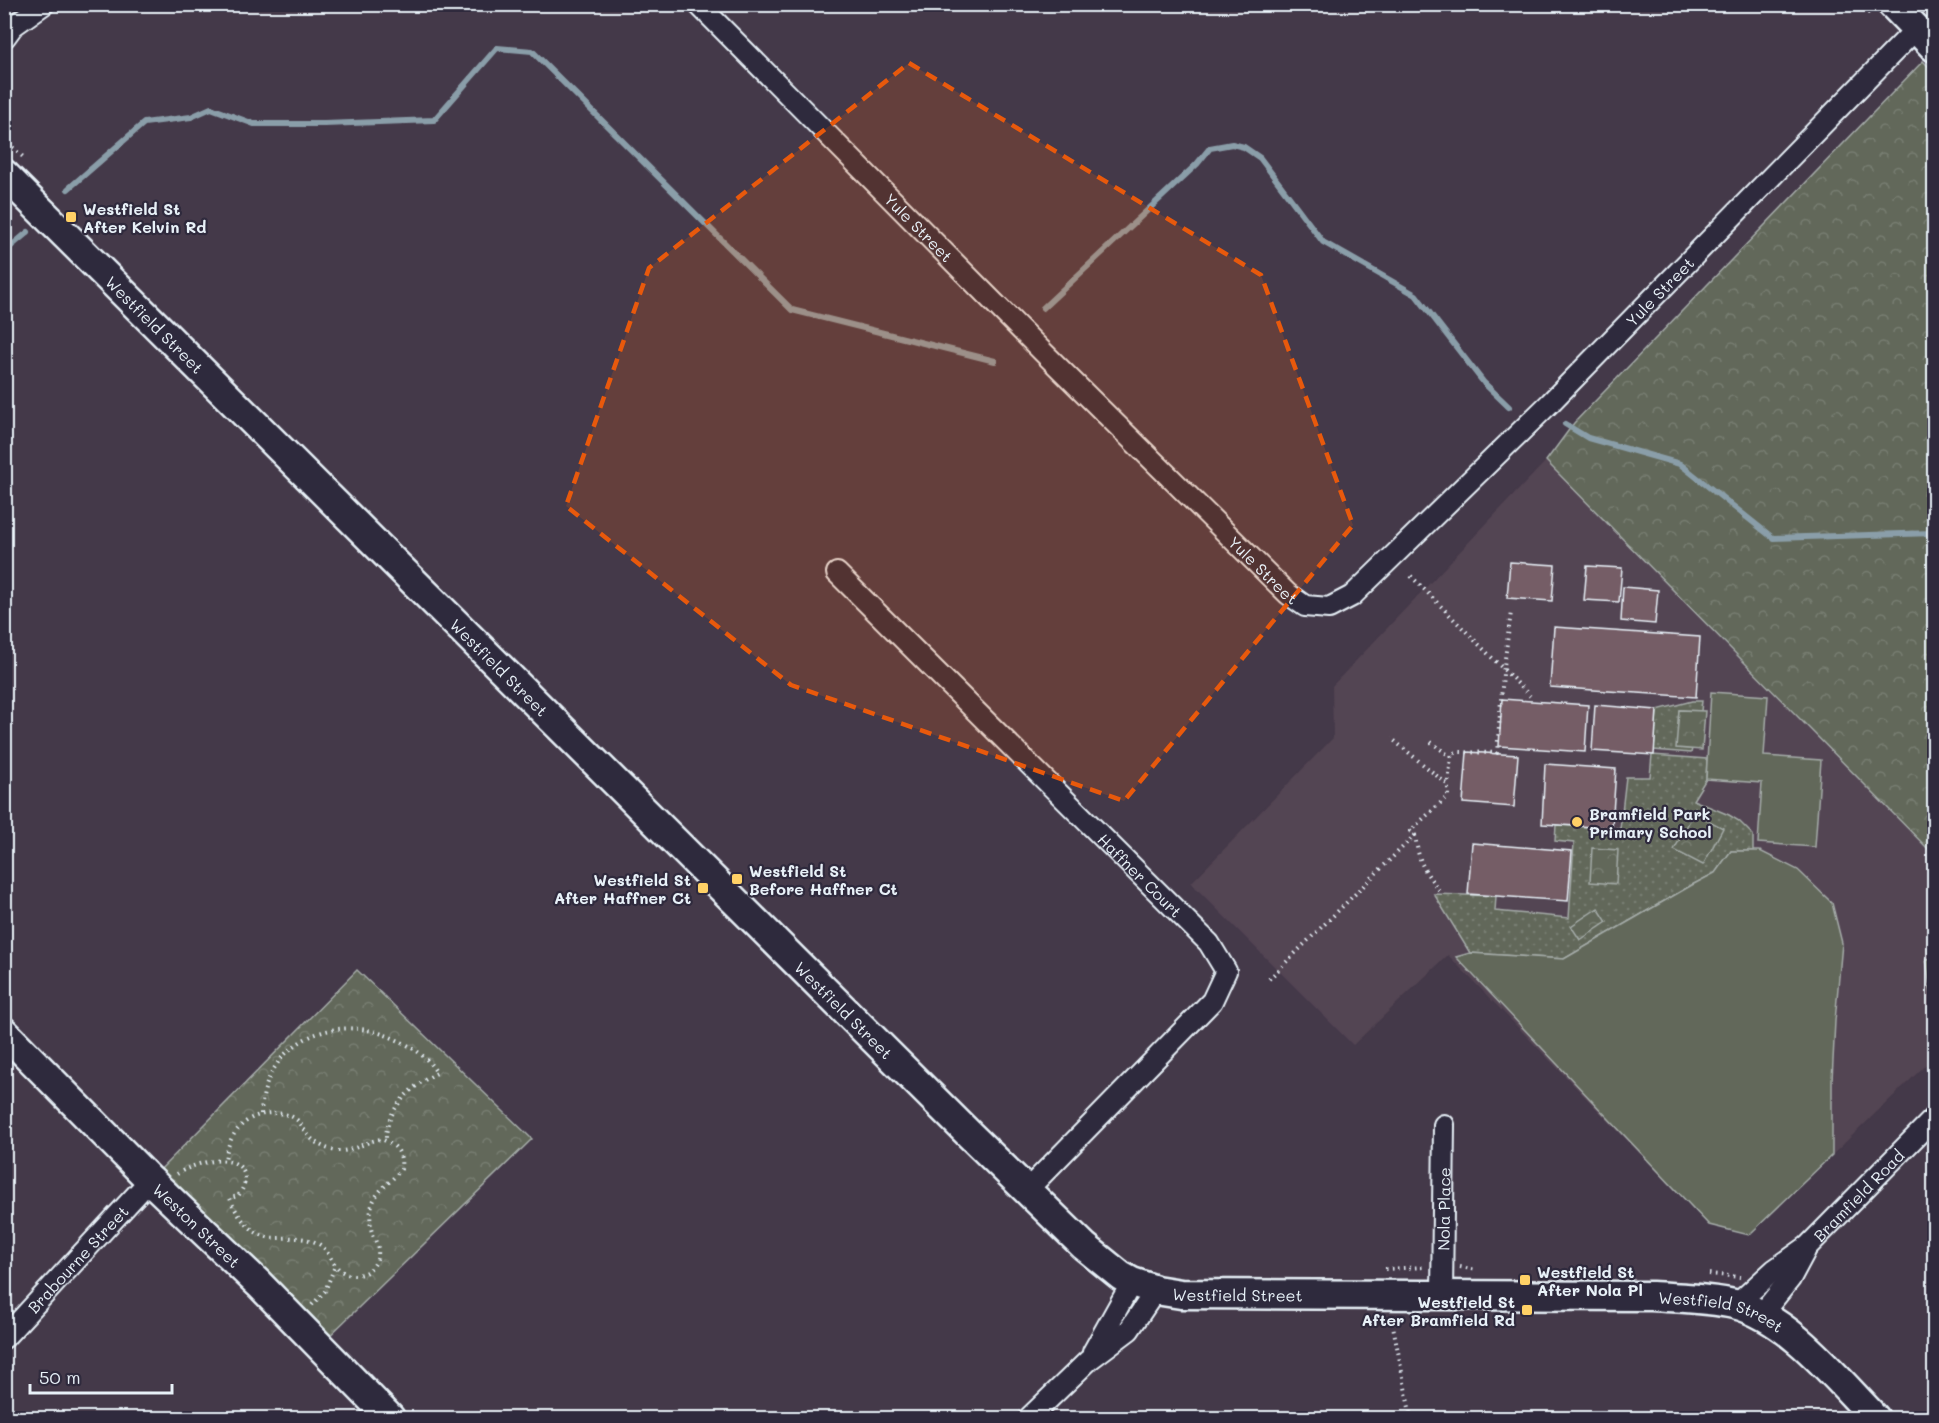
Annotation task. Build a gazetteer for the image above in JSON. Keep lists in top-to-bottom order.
{
  "streets": {
    "main road": ["Westfield Street", "Weston Street"],
    "street": [
      "Yule Street",
      "Haffner Court",
      "Bramfield Road",
      "Nola Place",
      "Brabourne Street"
    ]
  },
  "crossings": [
    ["Westfield Street", "Haffner Court"],
    ["Westfield Street", "Bramfield Road"],
    ["Westfield Street", "Nola Place"],
    ["Weston Street", "Brabourne Street"]
  ],
  "places": {
    "transit": [
      "Westfield St After Kelvin Rd",
      "Westfield St Before Haffner Ct",
      "Westfield St After Haffner Ct",
      "Westfield St After Nola Pl",
      "Westfield St After Bramfield Rd"
    ],
    "other": ["Bramfield Park Primary School"]
  },
  "scale_bar": "50 m"
}
